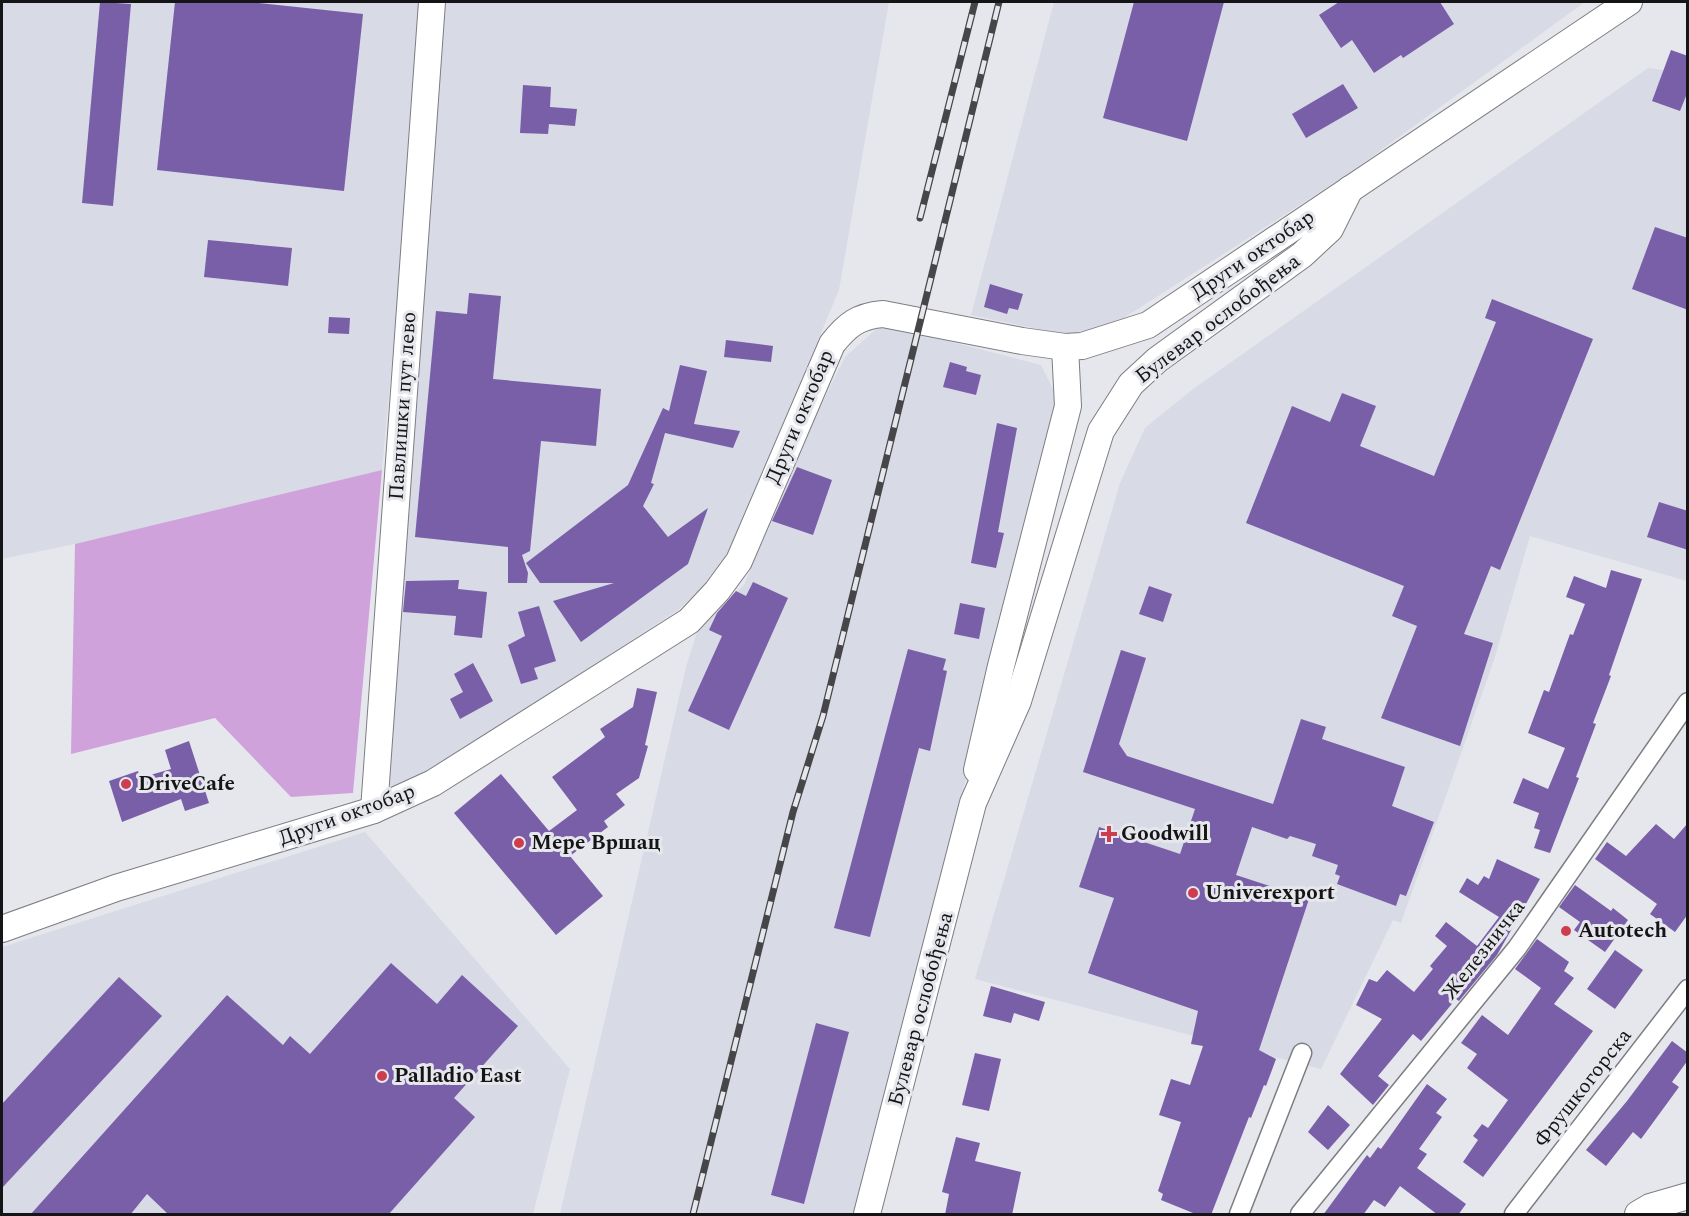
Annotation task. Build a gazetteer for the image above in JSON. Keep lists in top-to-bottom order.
{
  "streets": {
    "street": [
      "Други октобар",
      "Булевар ослобођења",
      "Павлишки пут лево",
      "Железничка",
      "Фрушкогорска"
    ]
  },
  "crossings": [
    ["Други октобар", "Булевар ослобођења"],
    ["Други октобар", "Павлишки пут лево"]
  ],
  "places": {
    "other": [
      "DriveCafe",
      "Мере Вршац",
      "Univerexport",
      "Autotech",
      "Palladio East"
    ],
    "health": ["Goodwill"]
  }
}
